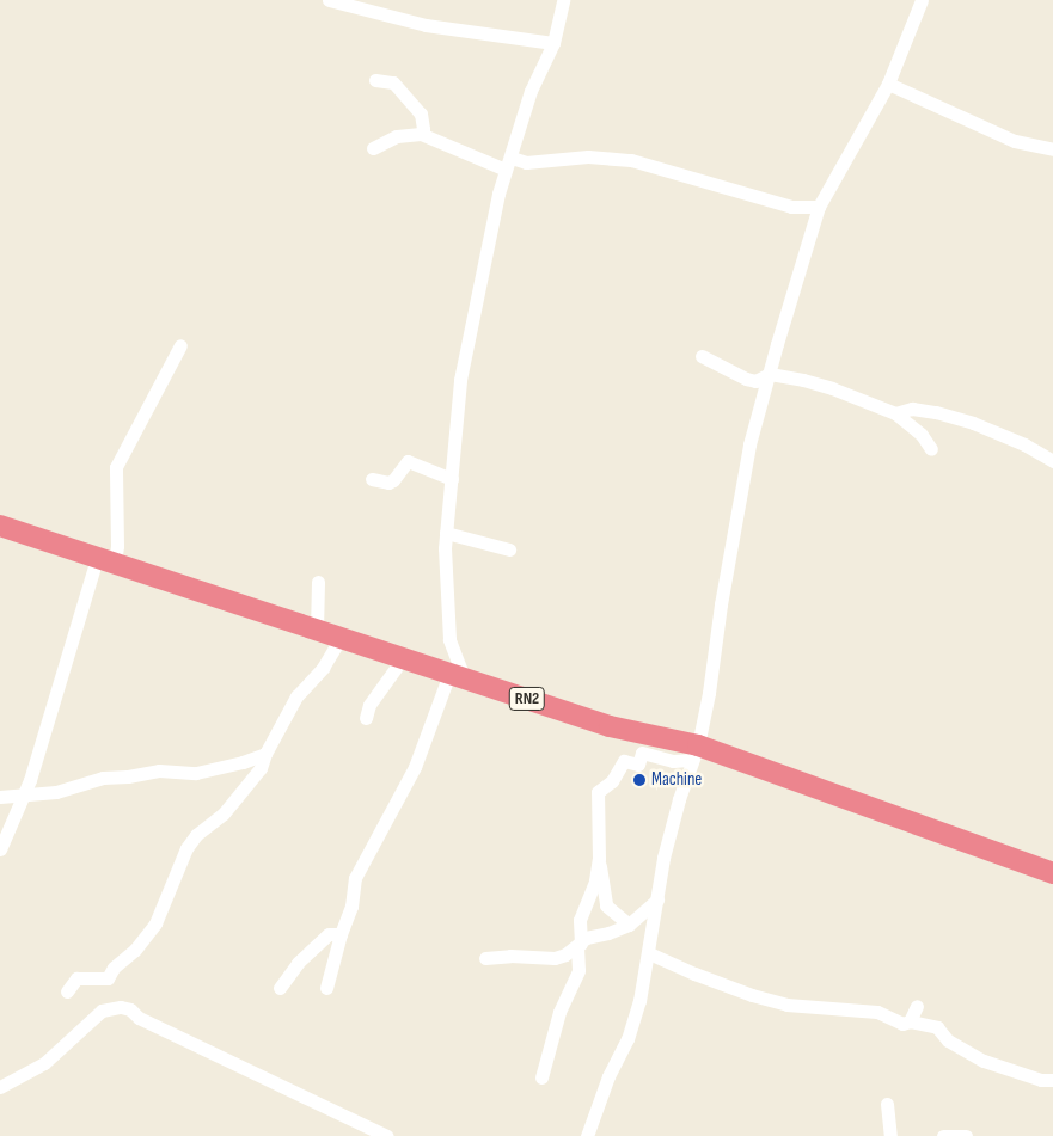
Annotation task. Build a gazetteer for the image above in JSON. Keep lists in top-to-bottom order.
{
  "streets": {
    "highway": ["RN2"]
  },
  "places": ["Machine"]
}
